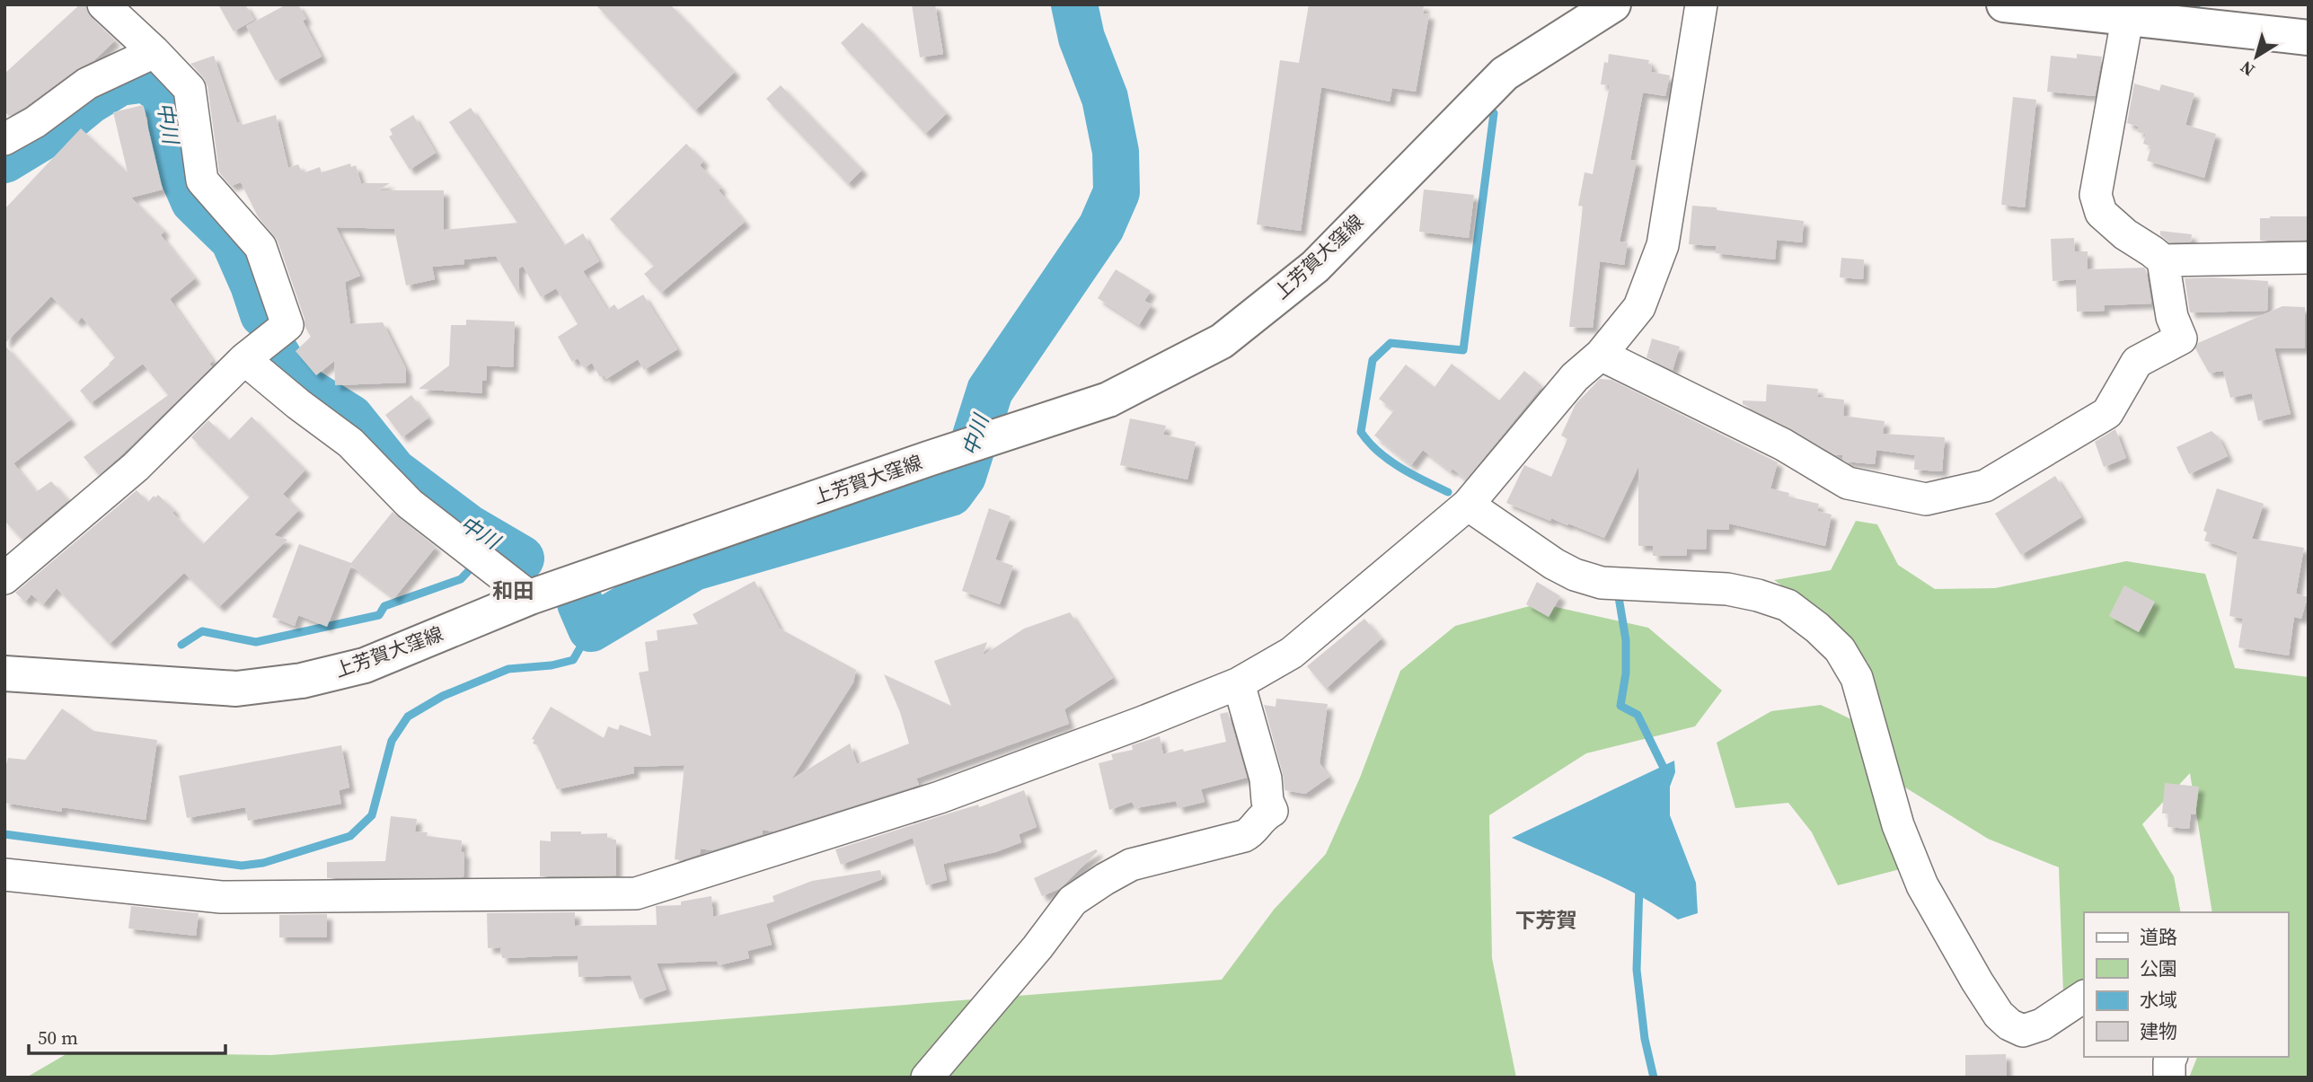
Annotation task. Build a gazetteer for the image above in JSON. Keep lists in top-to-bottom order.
{
  "streets": {
    "main road": ["上芳賀大窪線"]
  },
  "districts": ["和田", "下芳賀"],
  "water": ["中川"],
  "legend": [
    "道路",
    "公園",
    "水域",
    "建物"
  ],
  "scale_bar": "50 m",
  "north": "bottom left"
}
